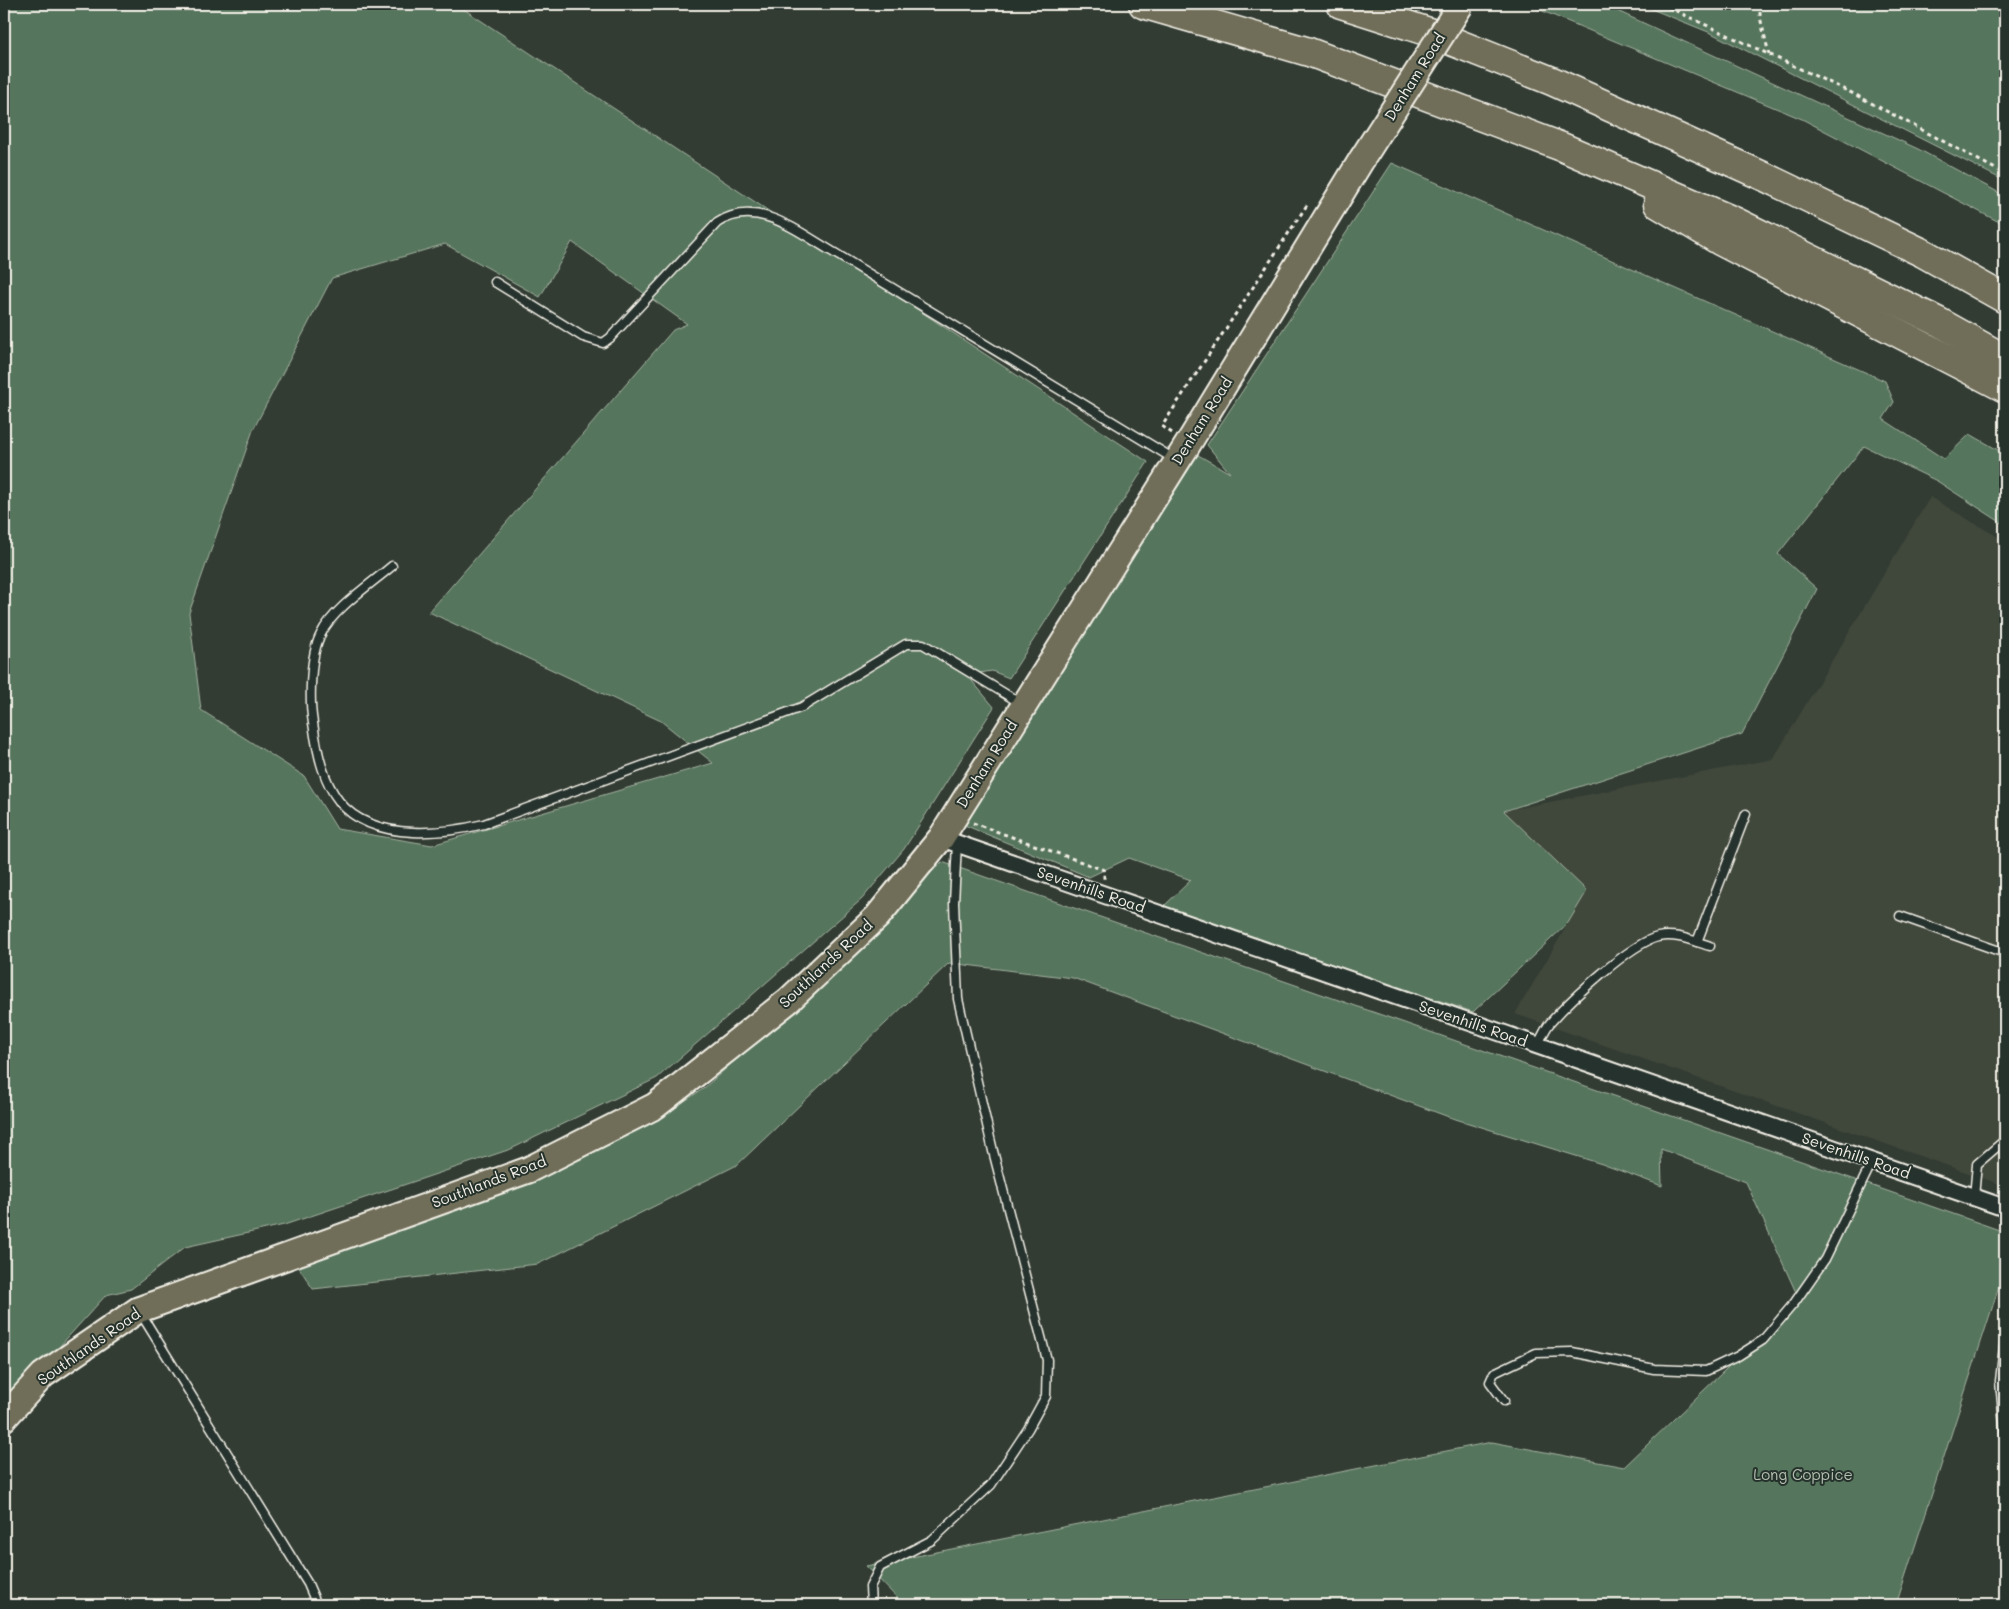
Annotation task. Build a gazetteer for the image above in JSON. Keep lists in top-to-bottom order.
{
  "streets": {
    "main road": ["Denham Road", "Southlands Road"],
    "street": ["Sevenhills Road"]
  },
  "crossings": [
    ["Denham Road", "Sevenhills Road"],
    ["Denham Road", "Southlands Road"],
    ["Sevenhills Road", "Southlands Road"]
  ],
  "parks": ["Long Coppice"]
}
